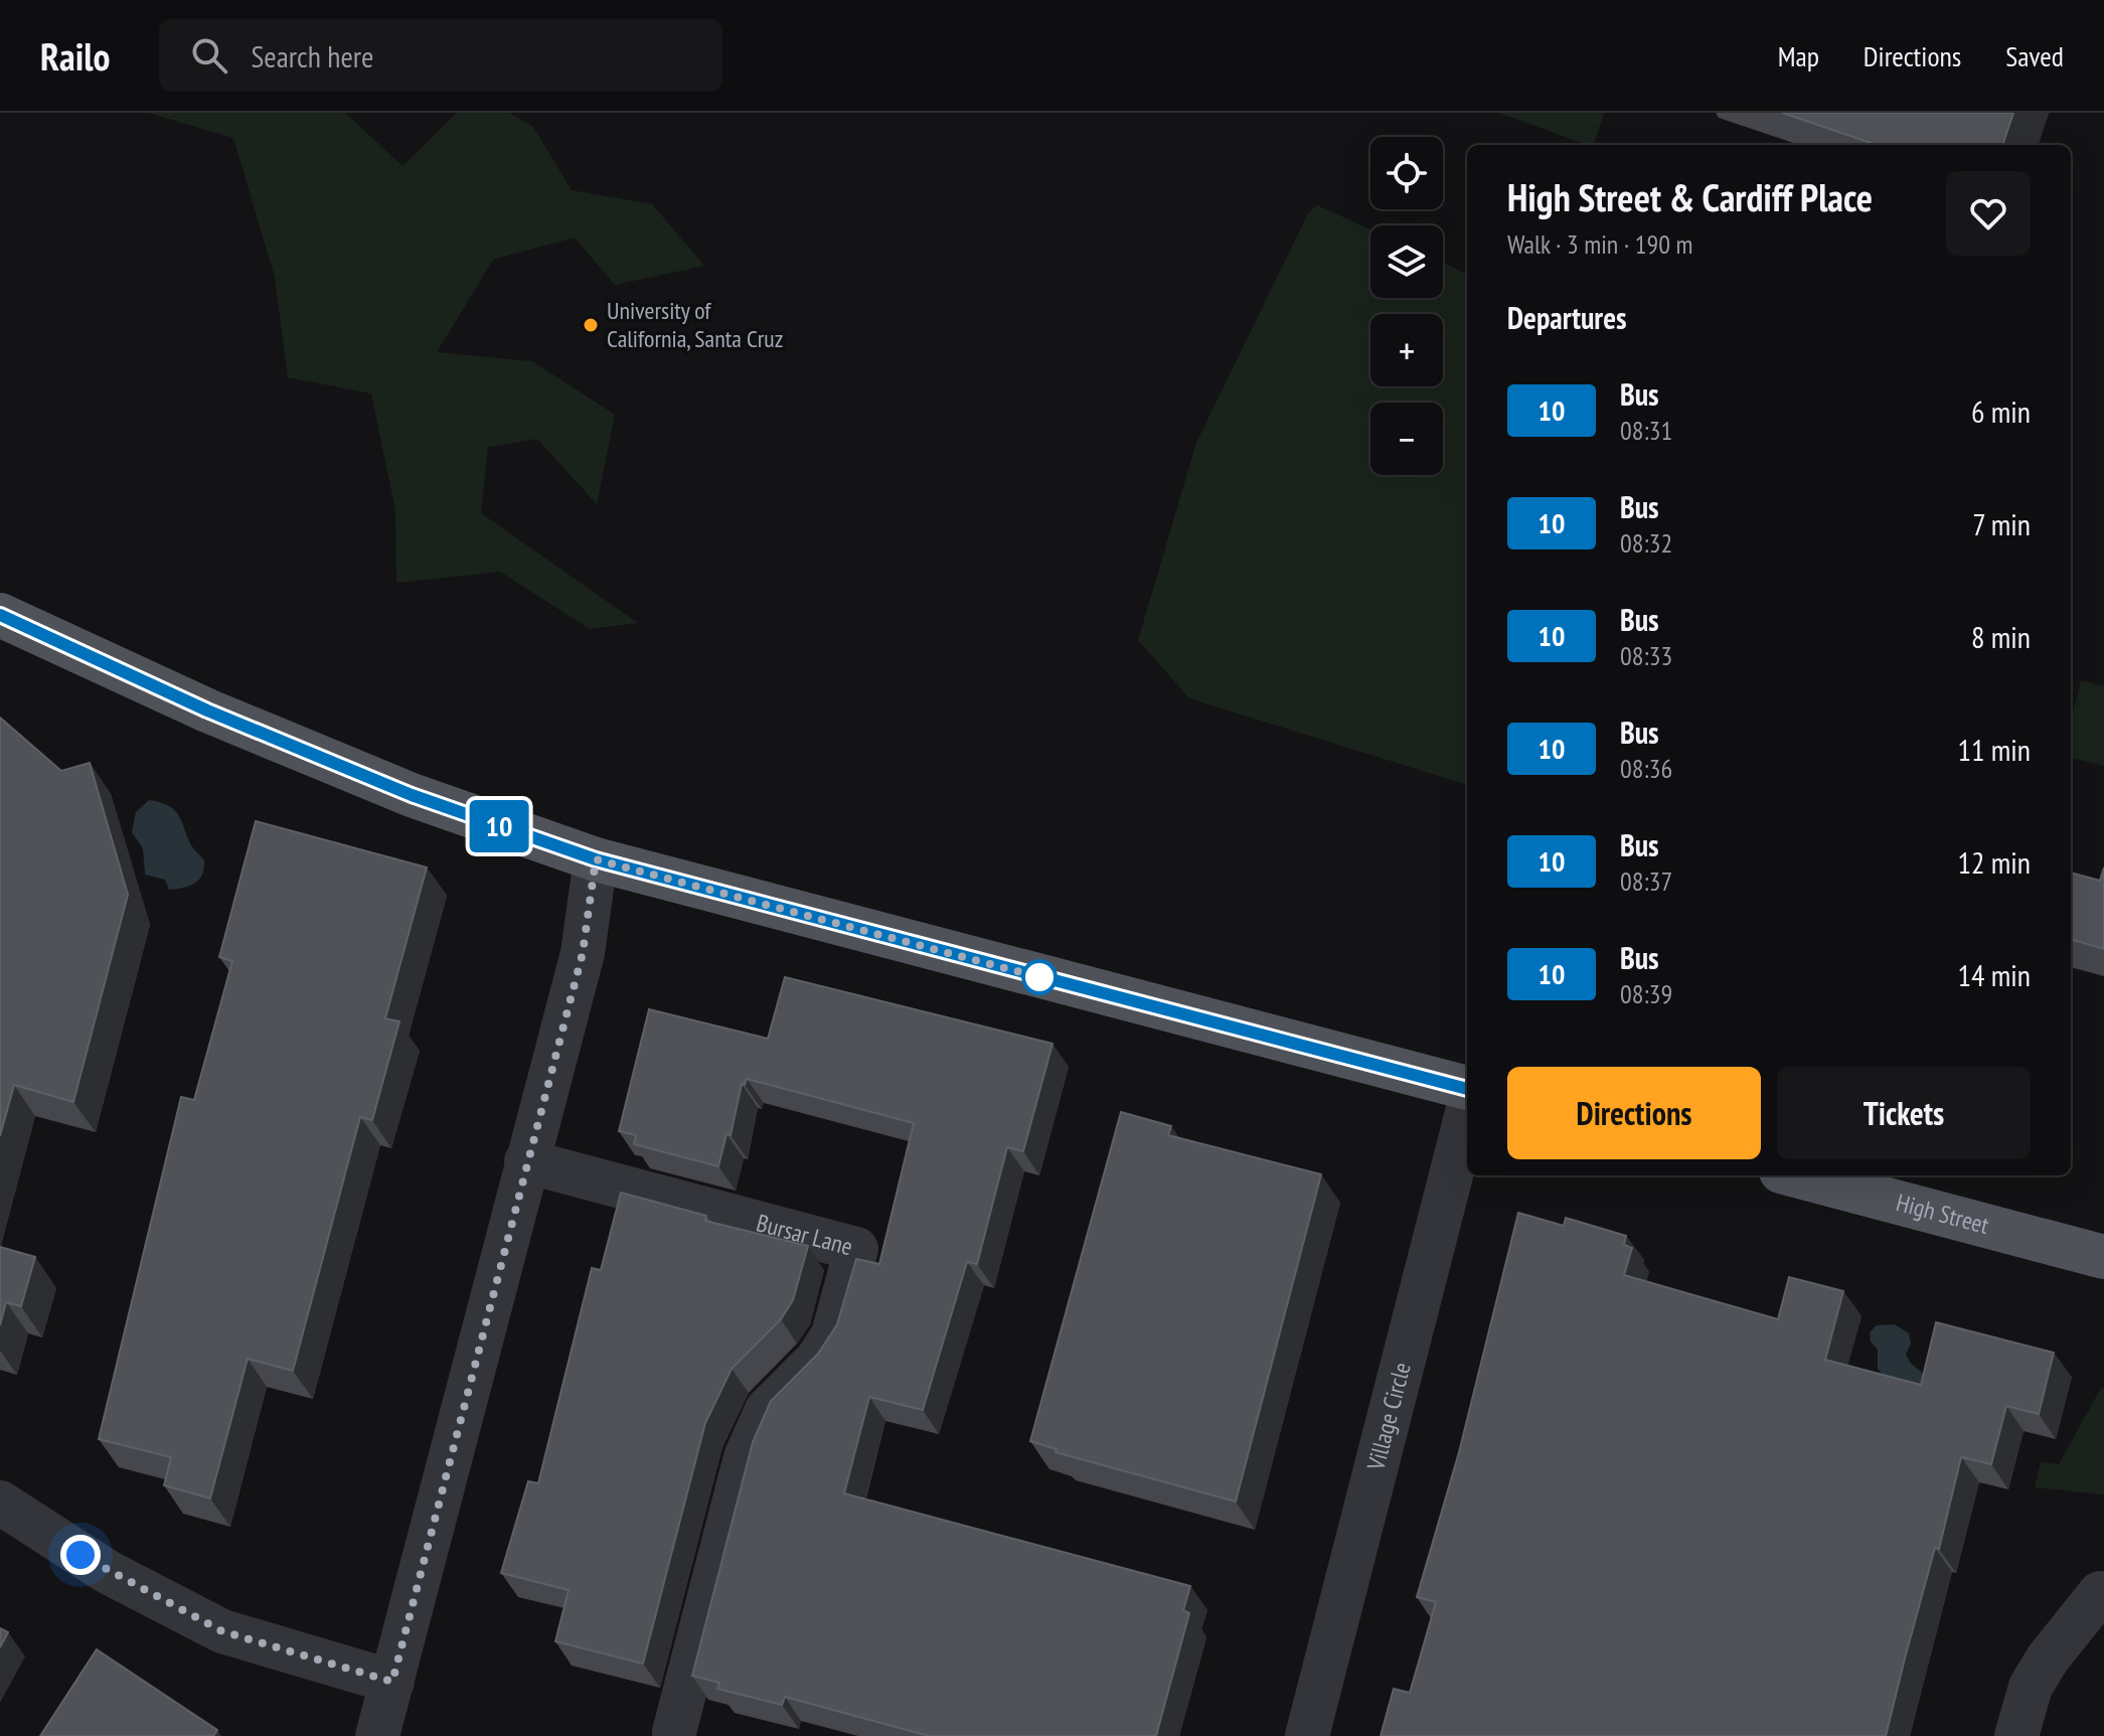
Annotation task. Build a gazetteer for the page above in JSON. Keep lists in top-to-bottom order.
{
  "streets": {
    "main road": ["High Street"],
    "street": ["Bursar Lane", "Village Circle"]
  },
  "places": ["University of California, Santa Cruz"],
  "lines": ["bus line 10"],
  "page": {
    "header": "Railo",
    "search": "Search here",
    "nav": ["Map", "Directions", "Saved"],
    "on_map": "10",
    "map_buttons": ["+", "−"],
    "heading": [
      ["High Street & Cardiff Place", "Walk · 3 min · 190 m"],
      "Departures"
    ],
    "list": [
      {
        "mark": "10",
        "name": "Bus",
        "note": "08:31",
        "value": "6 min"
      },
      {
        "mark": "10",
        "name": "Bus",
        "note": "08:32",
        "value": "7 min"
      },
      {
        "mark": "10",
        "name": "Bus",
        "note": "08:33",
        "value": "8 min"
      },
      {
        "mark": "10",
        "name": "Bus",
        "note": "08:36",
        "value": "11 min"
      },
      {
        "mark": "10",
        "name": "Bus",
        "note": "08:37",
        "value": "12 min"
      },
      {
        "mark": "10",
        "name": "Bus",
        "note": "08:39",
        "value": "14 min"
      }
    ],
    "buttons": ["Directions", "Tickets"]
  }
}
